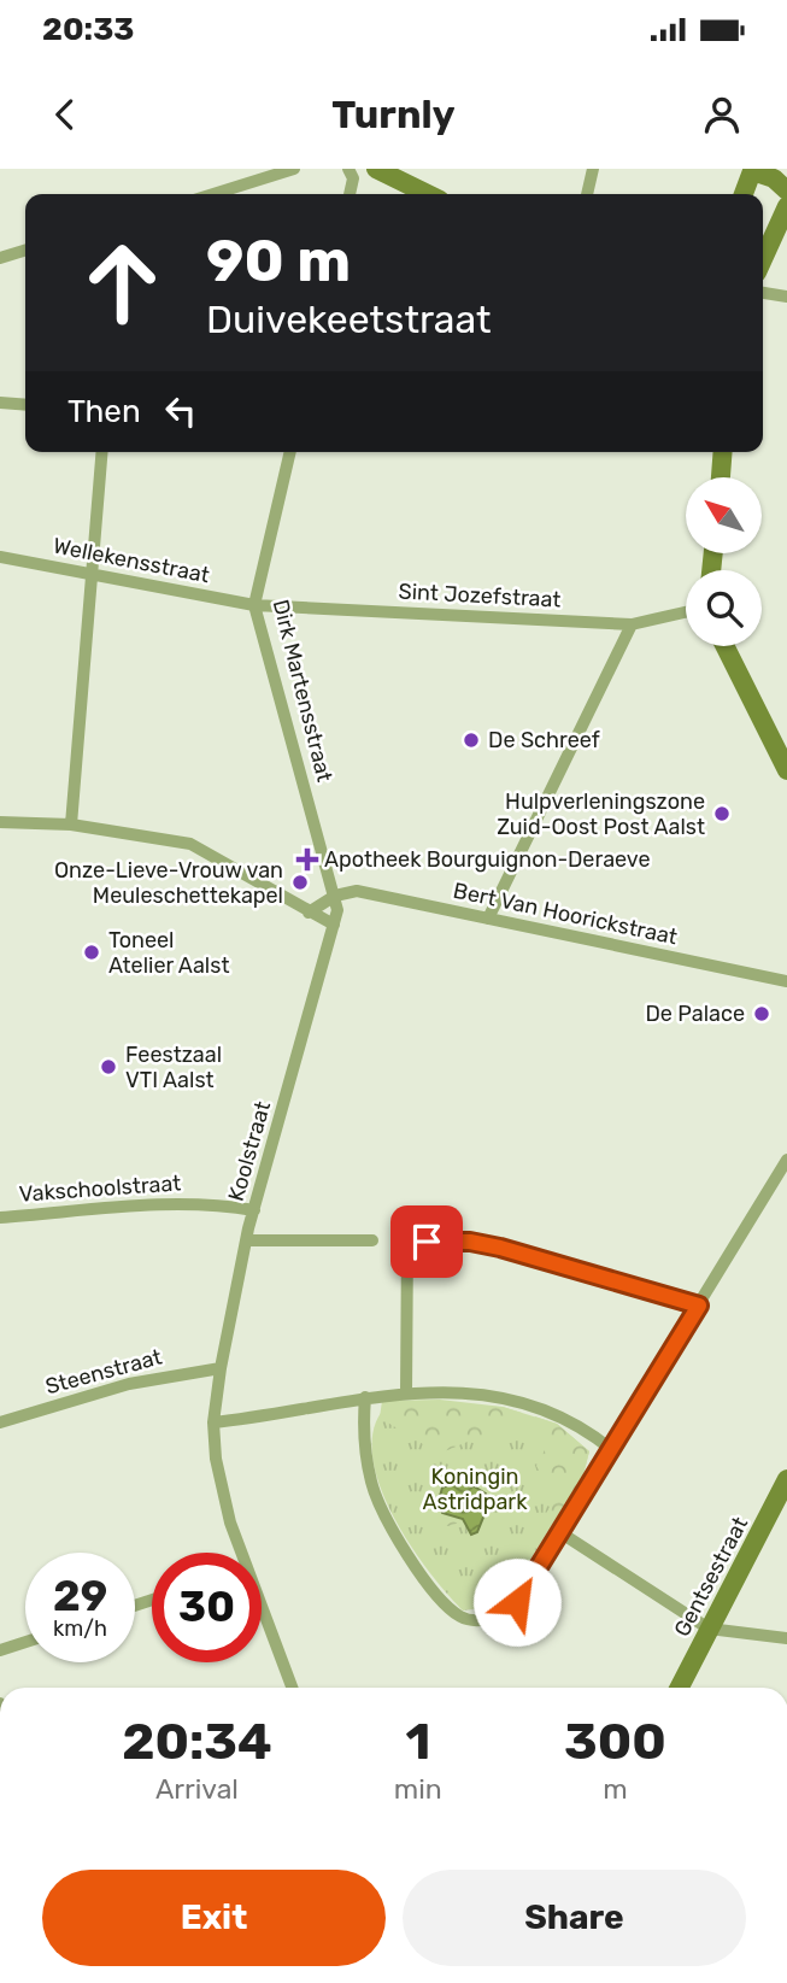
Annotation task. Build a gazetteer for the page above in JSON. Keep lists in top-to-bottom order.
{
  "streets": {
    "street": [
      "Wellekensstraat",
      "Sint Jozefstraat",
      "Dirk Martensstraat",
      "Bert Van Hoorickstraat",
      "Koolstraat",
      "Vakschoolstraat",
      "Steenstraat",
      "Gentsestraat"
    ]
  },
  "crossings": [
    ["Wellekensstraat", "Sint Jozefstraat"],
    ["Wellekensstraat", "Dirk Martensstraat"],
    ["Sint Jozefstraat", "Dirk Martensstraat"],
    ["Dirk Martensstraat", "Bert Van Hoorickstraat"],
    ["Dirk Martensstraat", "Koolstraat"],
    ["Bert Van Hoorickstraat", "Koolstraat"],
    ["Koolstraat", "Vakschoolstraat"],
    ["Koolstraat", "Steenstraat"]
  ],
  "parks": ["Koningin Astridpark"],
  "places": {
    "other": [
      "De Schreef",
      "Hulpverleningszone Zuid-Oost Post Aalst",
      "Onze-Lieve-Vrouw van Meuleschettekapel",
      "Toneel Atelier Aalst",
      "De Palace",
      "Feestzaal VTI Aalst"
    ],
    "health": ["Apotheek Bourguignon-Deraeve"]
  },
  "north": "top left",
  "page": {
    "status": "20:33",
    "header": "Turnly",
    "turn": ["90 m", "Duivekeetstraat"],
    "then": "Then",
    "speed": "29 km/h",
    "limit": "30",
    "eta": [
      "20:34",
      "Arrival",
      "1",
      "min",
      "300",
      "m"
    ],
    "buttons": ["Exit", "Share"]
  }
}
